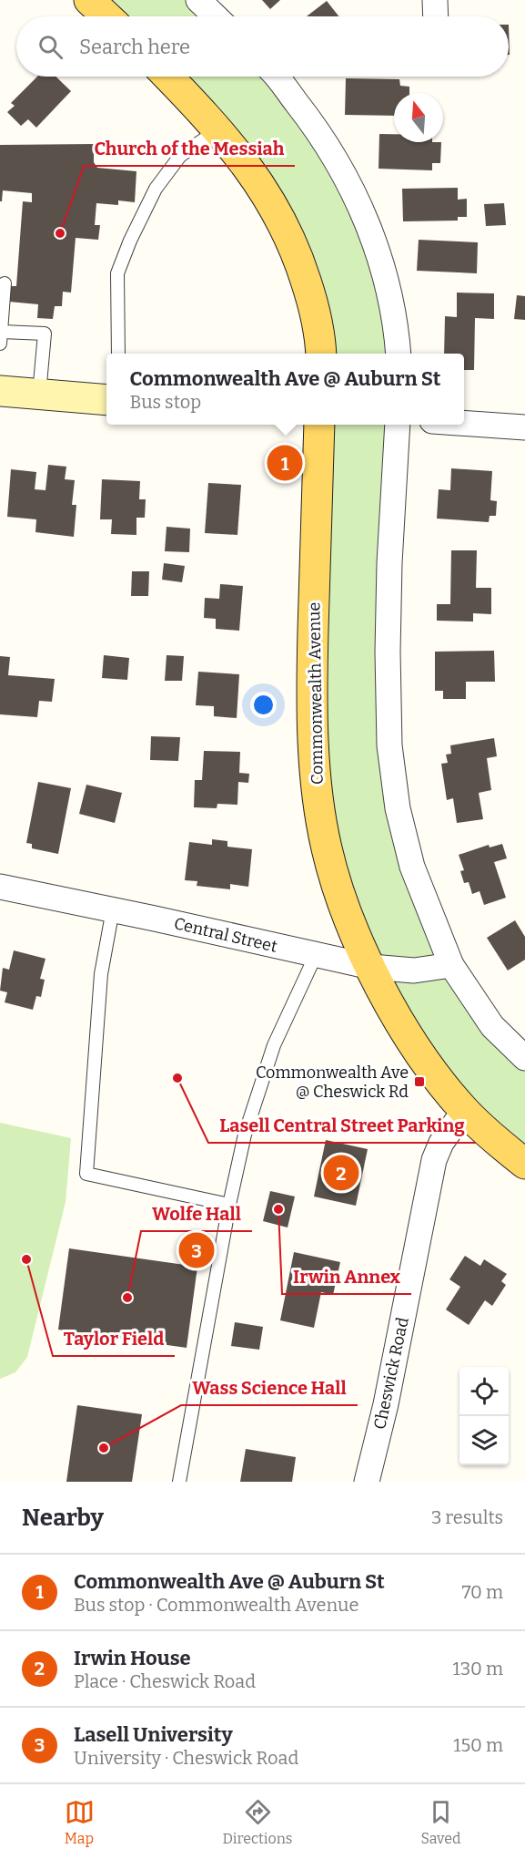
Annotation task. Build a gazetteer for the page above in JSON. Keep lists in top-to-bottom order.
{
  "streets": {
    "main road": ["Commonwealth Avenue"],
    "street": ["Central Street", "Cheswick Road"]
  },
  "crossings": [
    ["Commonwealth Avenue", "Central Street"],
    ["Commonwealth Avenue", "Cheswick Road"]
  ],
  "places": {
    "other": [
      "Church of the Messiah",
      "Lasell Central Street Parking",
      "Irwin Annex",
      "Taylor Field",
      "Wolfe Hall",
      "Wass Science Hall"
    ],
    "transit": ["Commonwealth Ave @ Cheswick Rd"]
  },
  "north": "top",
  "page": {
    "search": "Search here",
    "popup": ["Commonwealth Ave @ Auburn St", "Bus stop"],
    "pins": ["1", "2", "3"],
    "heading": ["Nearby", "3 results"],
    "list": [
      {
        "mark": "1",
        "name": "Commonwealth Ave @ Auburn St",
        "note": "Bus stop · Commonwealth Avenue",
        "value": "70 m"
      },
      {
        "mark": "2",
        "name": "Irwin House",
        "note": "Place · Cheswick Road",
        "value": "130 m"
      },
      {
        "mark": "3",
        "name": "Lasell University",
        "note": "University · Cheswick Road",
        "value": "150 m"
      }
    ],
    "nav": ["Map", "Directions", "Saved"]
  }
}
